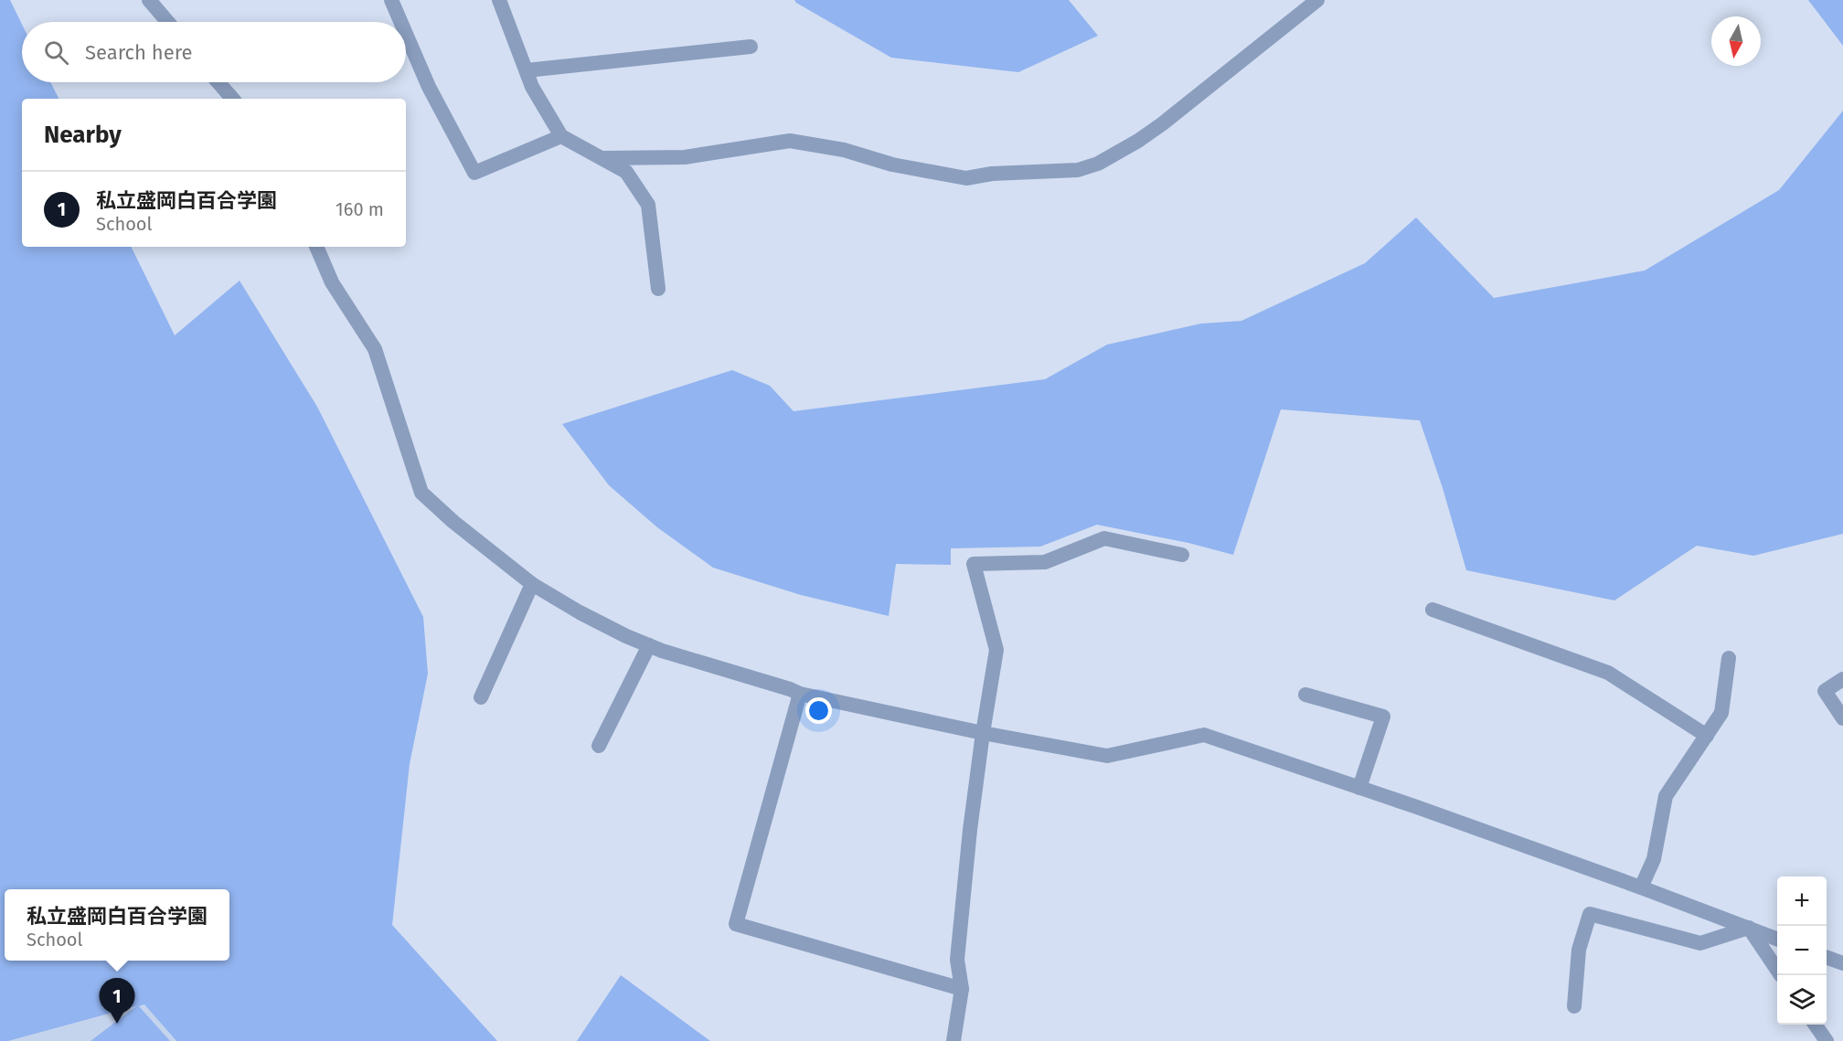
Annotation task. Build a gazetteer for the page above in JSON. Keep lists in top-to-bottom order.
{
  "north": "bottom",
  "page": {
    "search": "Search here",
    "heading": "Nearby",
    "list": [
      {
        "mark": "1",
        "name": "私立盛岡白百合学園",
        "note": "School",
        "value": "160 m"
      }
    ],
    "map_buttons": ["+", "−"],
    "popup": ["私立盛岡白百合学園", "School"],
    "pins": "1"
  }
}
